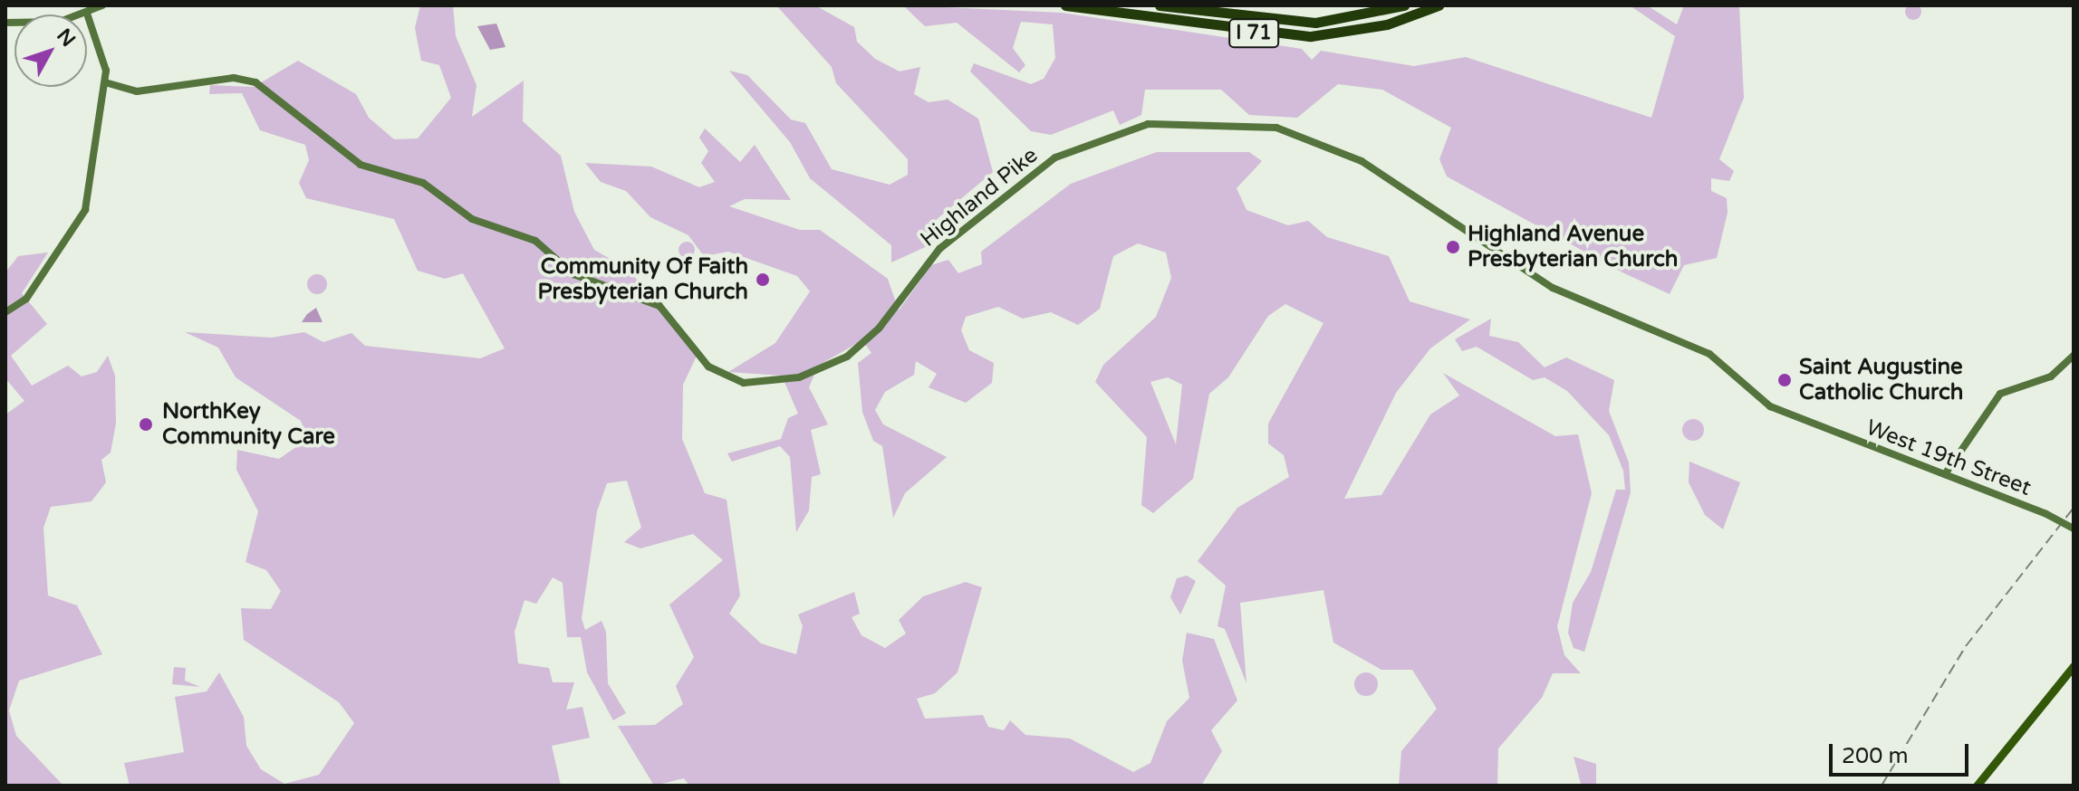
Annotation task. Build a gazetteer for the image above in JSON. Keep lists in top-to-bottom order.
{
  "streets": {
    "highway": ["I 71"],
    "street": ["Highland Pike", "West 19th Street"]
  },
  "crossings": [
    ["Highland Pike", "West 19th Street"]
  ],
  "places": [
    "Highland Avenue Presbyterian Church",
    "Community Of Faith Presbyterian Church",
    "Saint Augustine Catholic Church",
    "NorthKey Community Care"
  ],
  "scale_bar": "200 m",
  "north": "top right"
}
